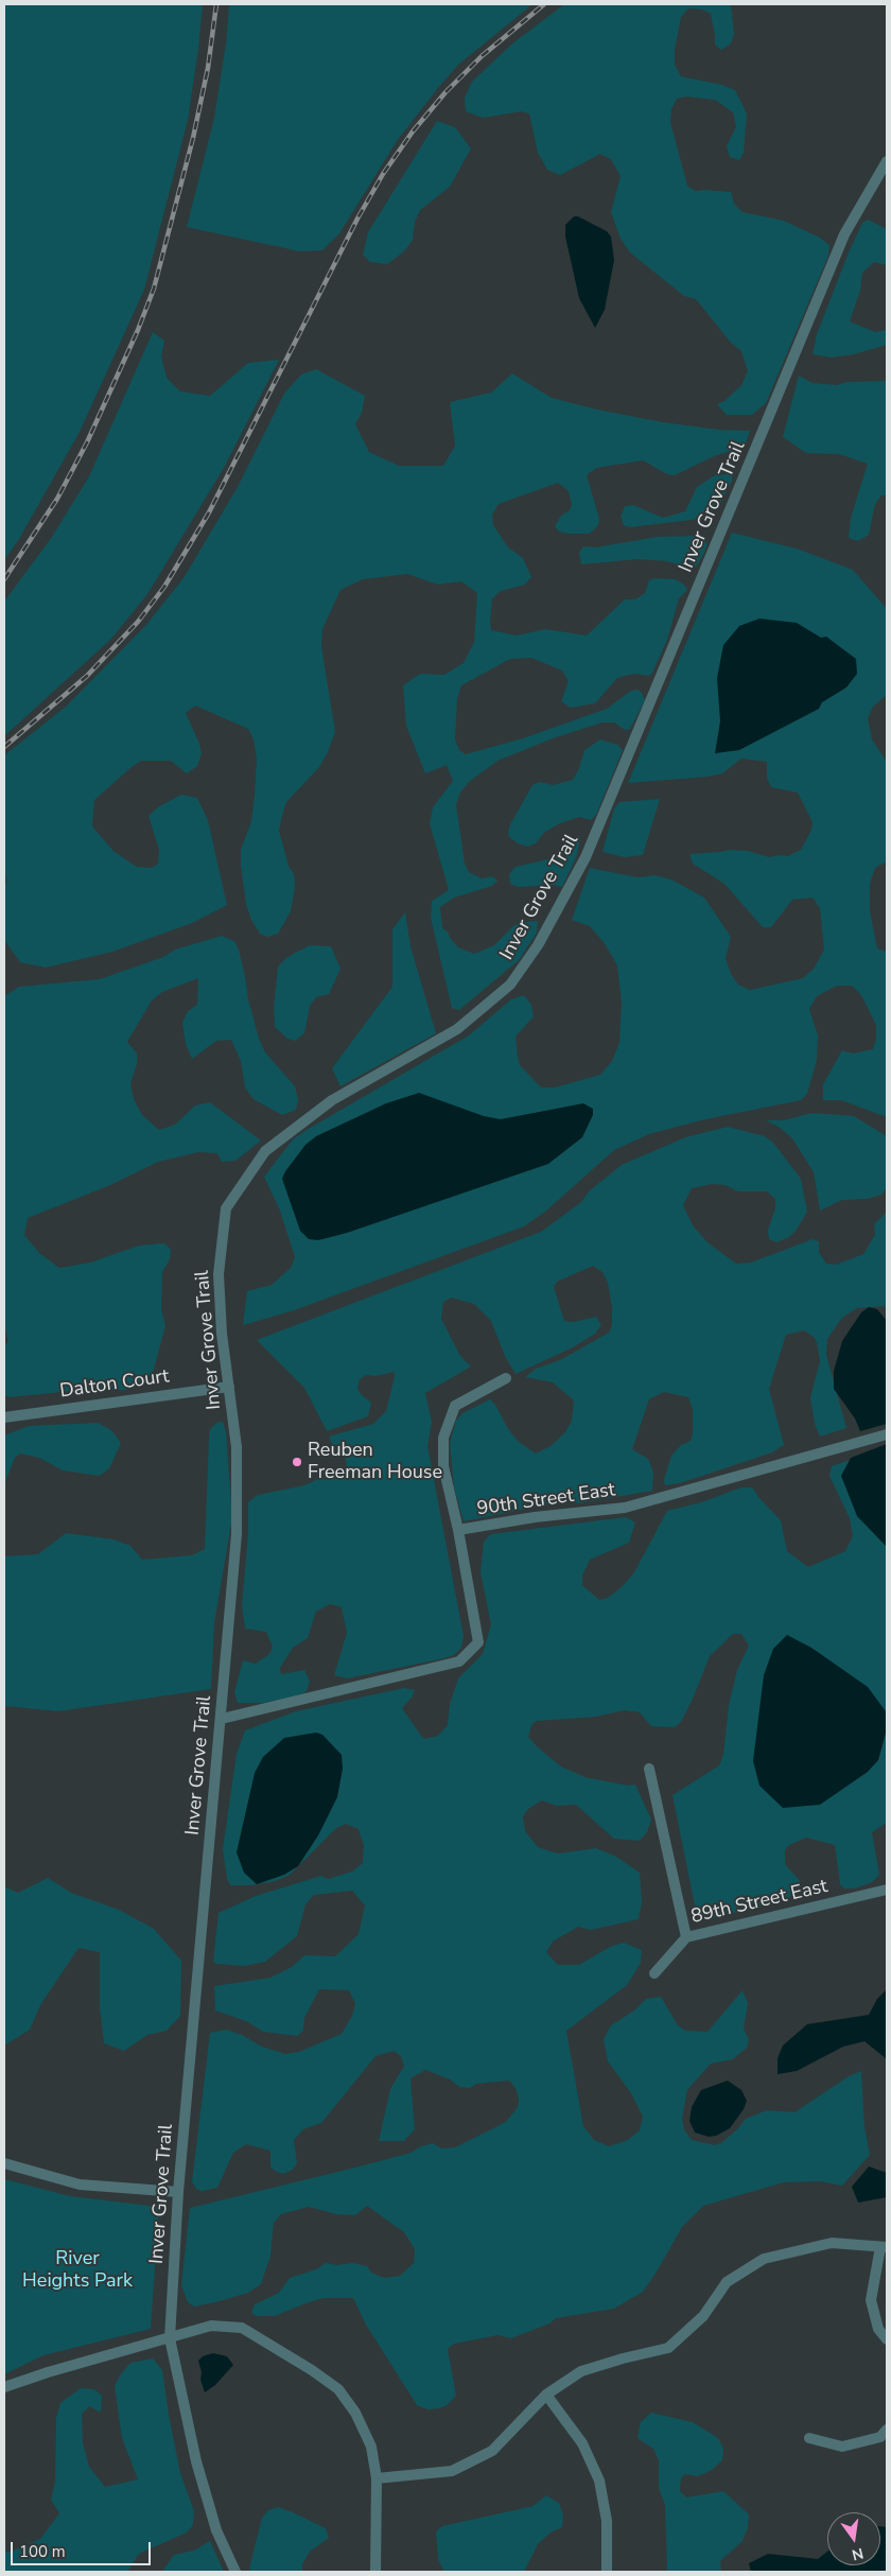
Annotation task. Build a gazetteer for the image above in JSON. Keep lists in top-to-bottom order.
{
  "streets": {
    "street": [
      "Inver Grove Trail",
      "Dalton Court",
      "90th Street East",
      "89th Street East"
    ]
  },
  "crossings": [
    ["Inver Grove Trail", "Dalton Court"],
    ["Inver Grove Trail", "90th Street East"]
  ],
  "parks": ["River Heights Park"],
  "places": ["Reuben Freeman House"],
  "scale_bar": "100 m",
  "north": "bottom"
}
